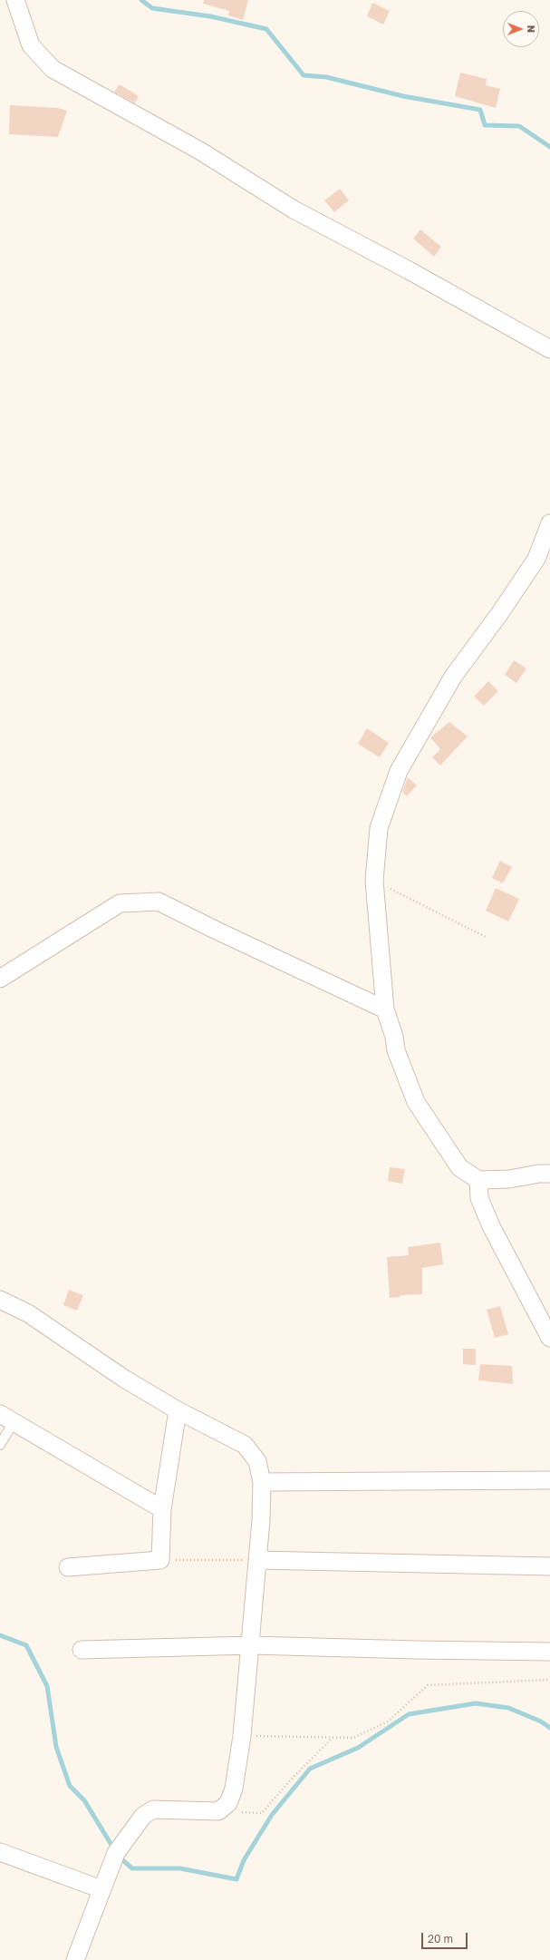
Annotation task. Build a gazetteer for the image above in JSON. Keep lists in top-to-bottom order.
{
  "scale_bar": "20 m",
  "north": "right"
}
